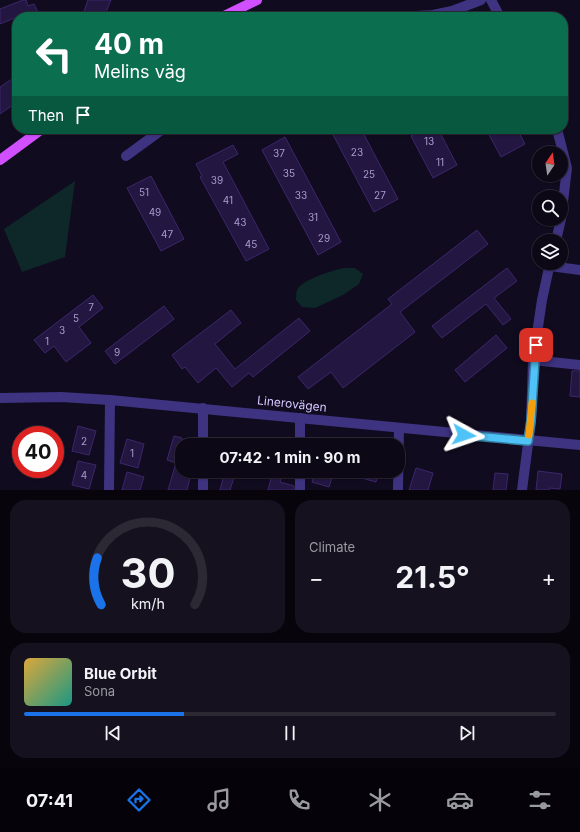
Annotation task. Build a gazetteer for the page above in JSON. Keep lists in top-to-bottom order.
{
  "streets": {
    "street": ["Linerovägen"]
  },
  "house_numbers": [
    "13",
    "23",
    "37",
    "11",
    "35",
    "25",
    "39",
    "51",
    "33",
    "27",
    "41",
    "49",
    "31",
    "43",
    "47",
    "29",
    "45",
    "7",
    "5",
    "3",
    "1",
    "9",
    "2",
    "1",
    "4"
  ],
  "north": "top",
  "page": {
    "turn": ["40 m", "Melins väg"],
    "then": "Then",
    "limit": "40",
    "trip": "07:42 · 1 min · 90 m",
    "tile": "Climate",
    "heat": ["−", "21.5°", "+"],
    "song": ["Blue Orbit", "Sona"],
    "tabs": "07:41",
    "gauge": ["30", "km/h"]
  }
}
